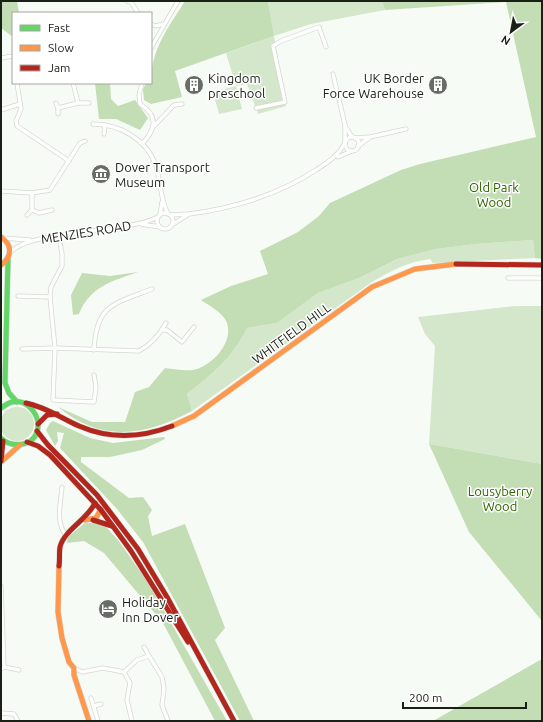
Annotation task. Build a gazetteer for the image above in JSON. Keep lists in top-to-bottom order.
{
  "streets": {
    "main road": ["WHITFIELD HILL"],
    "street": ["MENZIES ROAD"]
  },
  "parks": ["Old Park Wood", "Lousyberry Wood"],
  "places": {
    "building": ["Kingdom preschool", "UK Border Force Warehouse"],
    "museum": ["Dover Transport Museum"],
    "hotel": ["Holiday Inn Dover"]
  },
  "legend": ["Fast", "Slow", "Jam"],
  "scale_bar": "200 m",
  "north": "bottom left"
}
